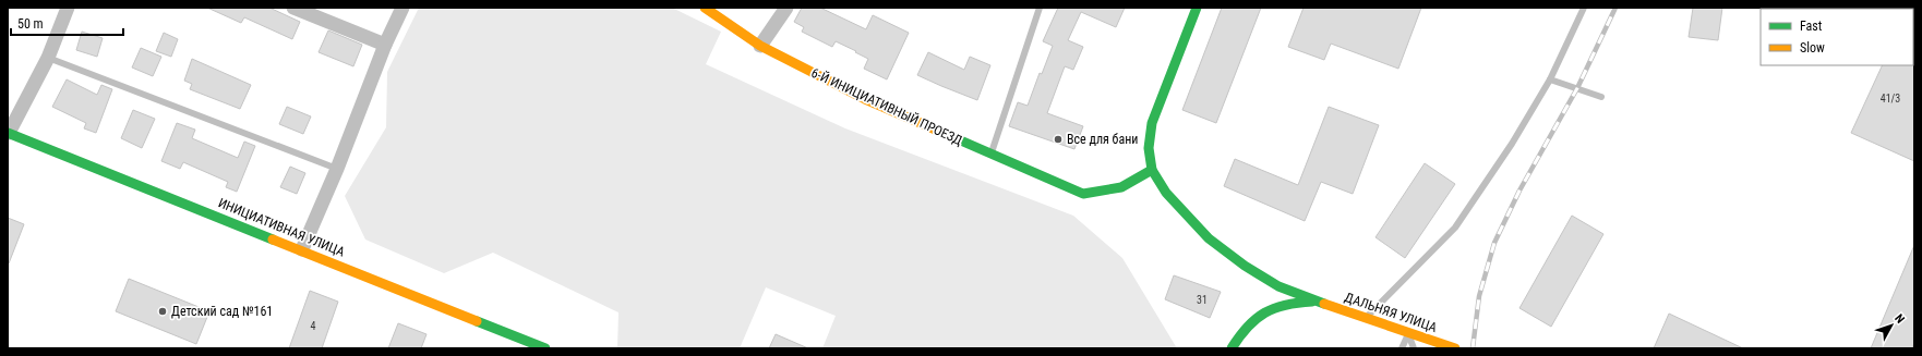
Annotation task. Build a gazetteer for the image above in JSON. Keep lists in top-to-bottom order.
{
  "streets": {
    "street": ["6-Й ИНИЦИАТИВНЫЙ ПРОЕЗД", "ИНИЦИАТИВНАЯ УЛИЦА", "ДАЛЬНЯЯ УЛИЦА"]
  },
  "crossings": [
    ["6-Й ИНИЦИАТИВНЫЙ ПРОЕЗД", "ДАЛЬНЯЯ УЛИЦА"]
  ],
  "places": ["Все для бани", "Детский сад №161"],
  "house_numbers": ["41/3", "31", "4"],
  "legend": ["Fast", "Slow"],
  "scale_bar": "50 m",
  "north": "top right"
}
